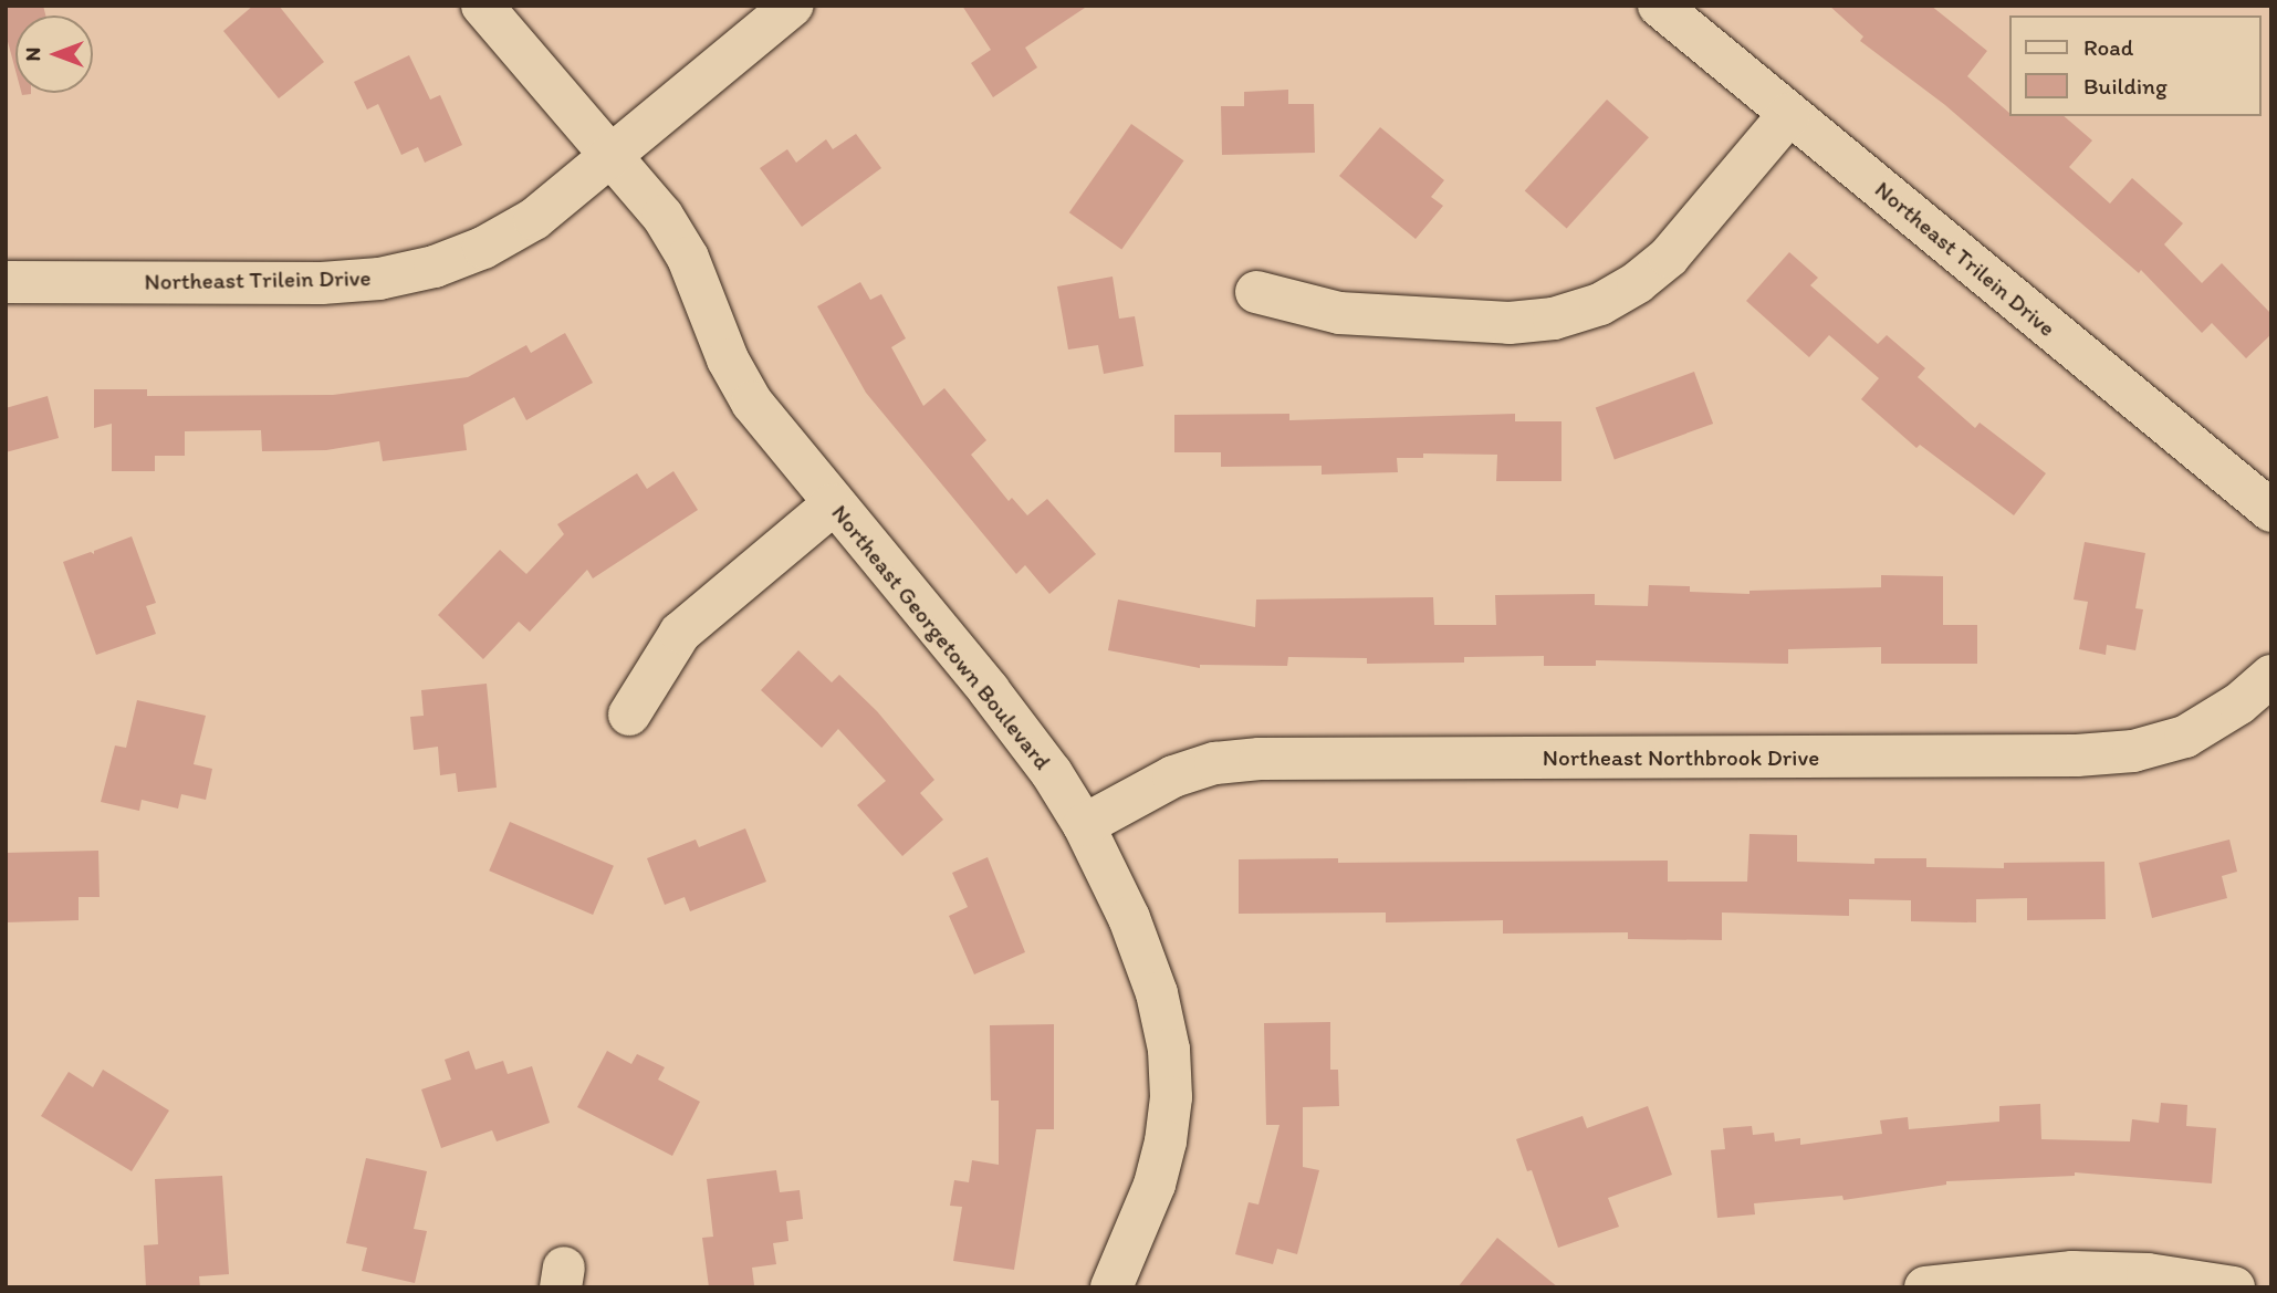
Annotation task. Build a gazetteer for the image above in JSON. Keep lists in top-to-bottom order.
{
  "streets": {
    "street": ["Northeast Trilein Drive", "Northeast Georgetown Boulevard", "Northeast Northbrook Drive"]
  },
  "crossings": [
    ["Northeast Trilein Drive", "Northeast Georgetown Boulevard"],
    ["Northeast Georgetown Boulevard", "Northeast Northbrook Drive"]
  ],
  "legend": ["Road", "Building"],
  "north": "left"
}
